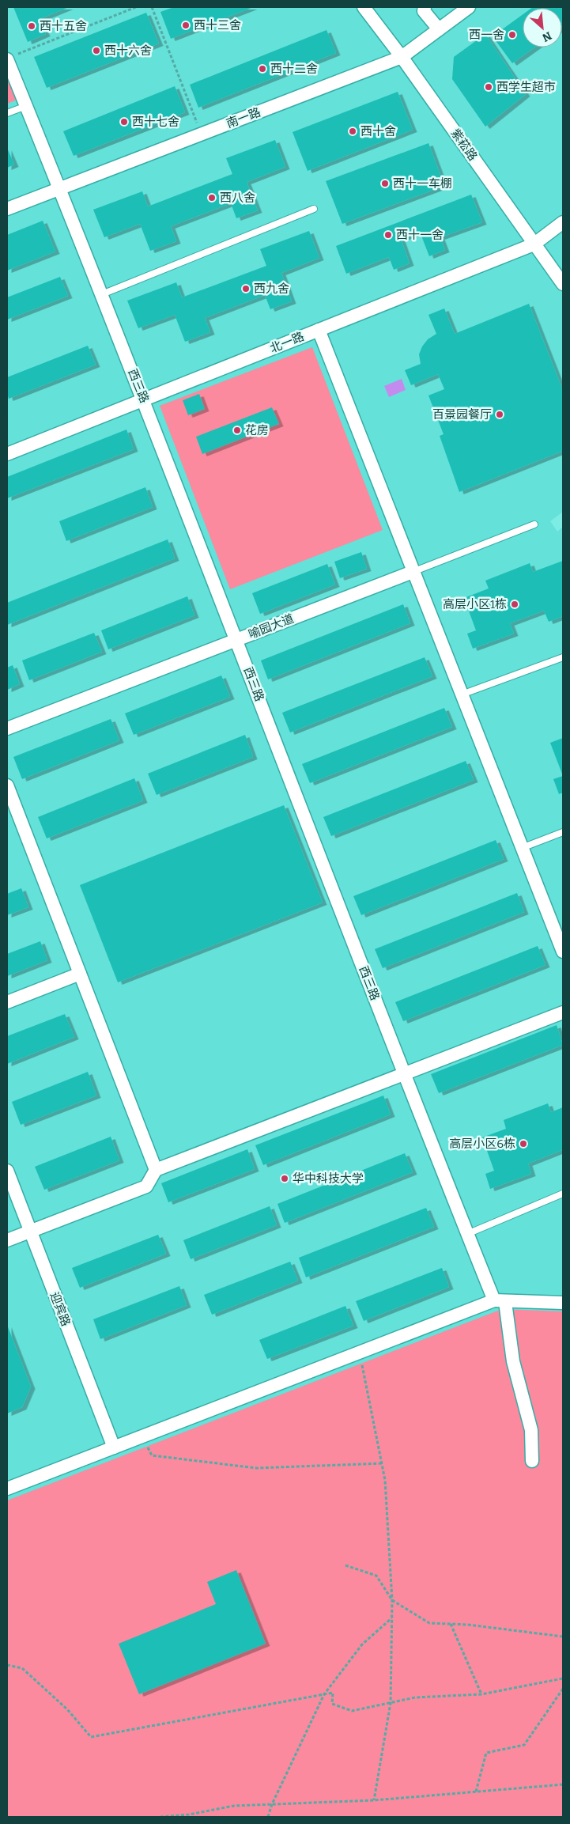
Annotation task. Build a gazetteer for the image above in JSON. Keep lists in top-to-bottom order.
{
  "streets": {
    "street": [
      "南一路",
      "紫菘路",
      "北一路",
      "西三路",
      "喻园大道",
      "迎宾路"
    ]
  },
  "crossings": [
    ["南一路", "紫菘路"],
    ["南一路", "西三路"],
    ["紫菘路", "北一路"],
    ["北一路", "西三路"],
    ["西三路", "喻园大道"]
  ],
  "places": [
    "西十三舍",
    "西十五舍",
    "西一舍",
    "西十六舍",
    "西十二舍",
    "西学生超市",
    "西十七舍",
    "西十舍",
    "西十一车棚",
    "西八舍",
    "西十一舍",
    "西九舍",
    "百景园餐厅",
    "花房",
    "高层小区1栋",
    "高层小区6栋",
    "华中科技大学"
  ],
  "north": "bottom right"
}
